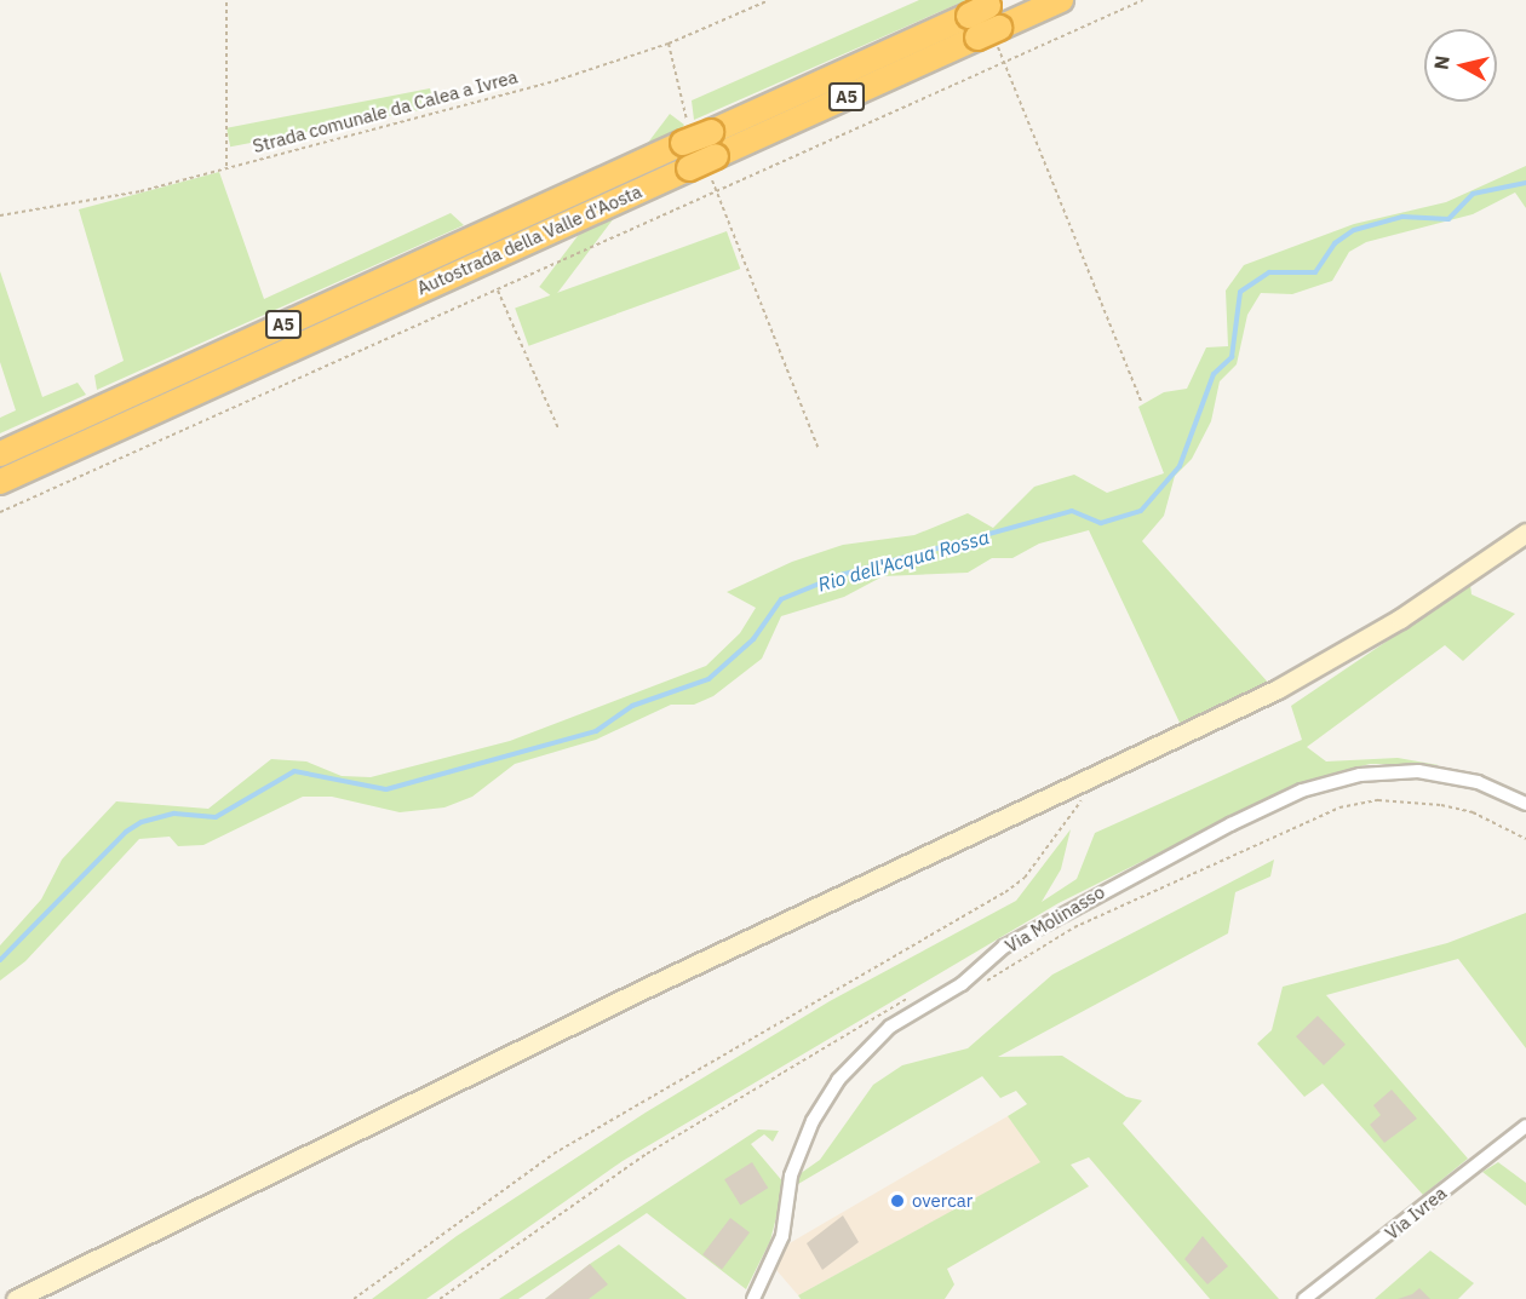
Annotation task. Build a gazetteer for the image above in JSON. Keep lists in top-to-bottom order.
{
  "streets": {
    "highway": ["A5", "Autostrada della Valle d'Aosta"],
    "street": ["Via Molinasso", "Via Ivrea"],
    "path": ["Strada comunale da Calea a Ivrea"]
  },
  "water": ["Rio dell'Acqua Rossa"],
  "places": ["overcar"],
  "north": "left"
}
